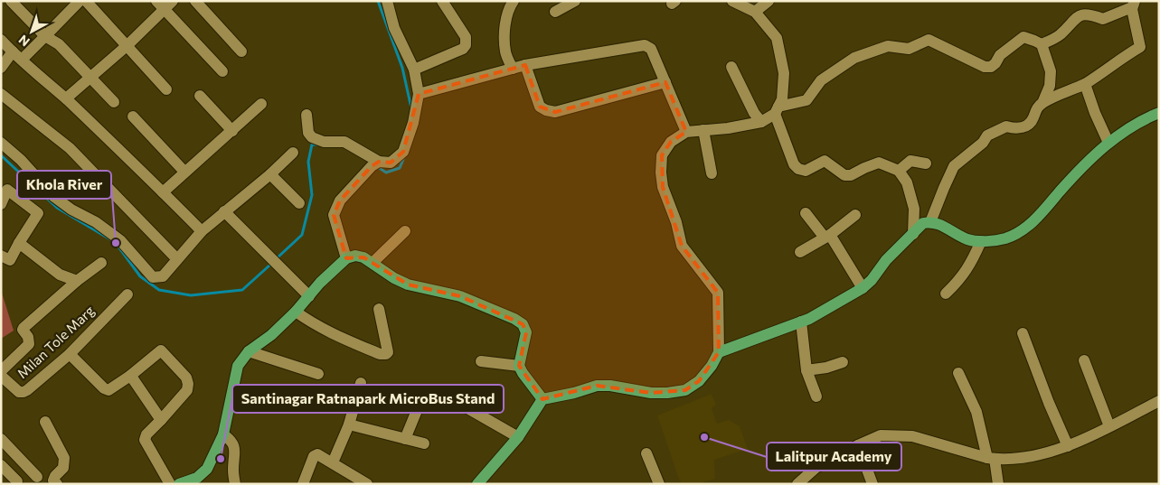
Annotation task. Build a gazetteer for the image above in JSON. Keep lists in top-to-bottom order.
{
  "streets": {
    "street": ["Milan Tole Marg"]
  },
  "places": ["Khola River", "Lalitpur Academy", "Santinagar Ratnapark MicroBus Stand"],
  "north": "bottom left"
}
